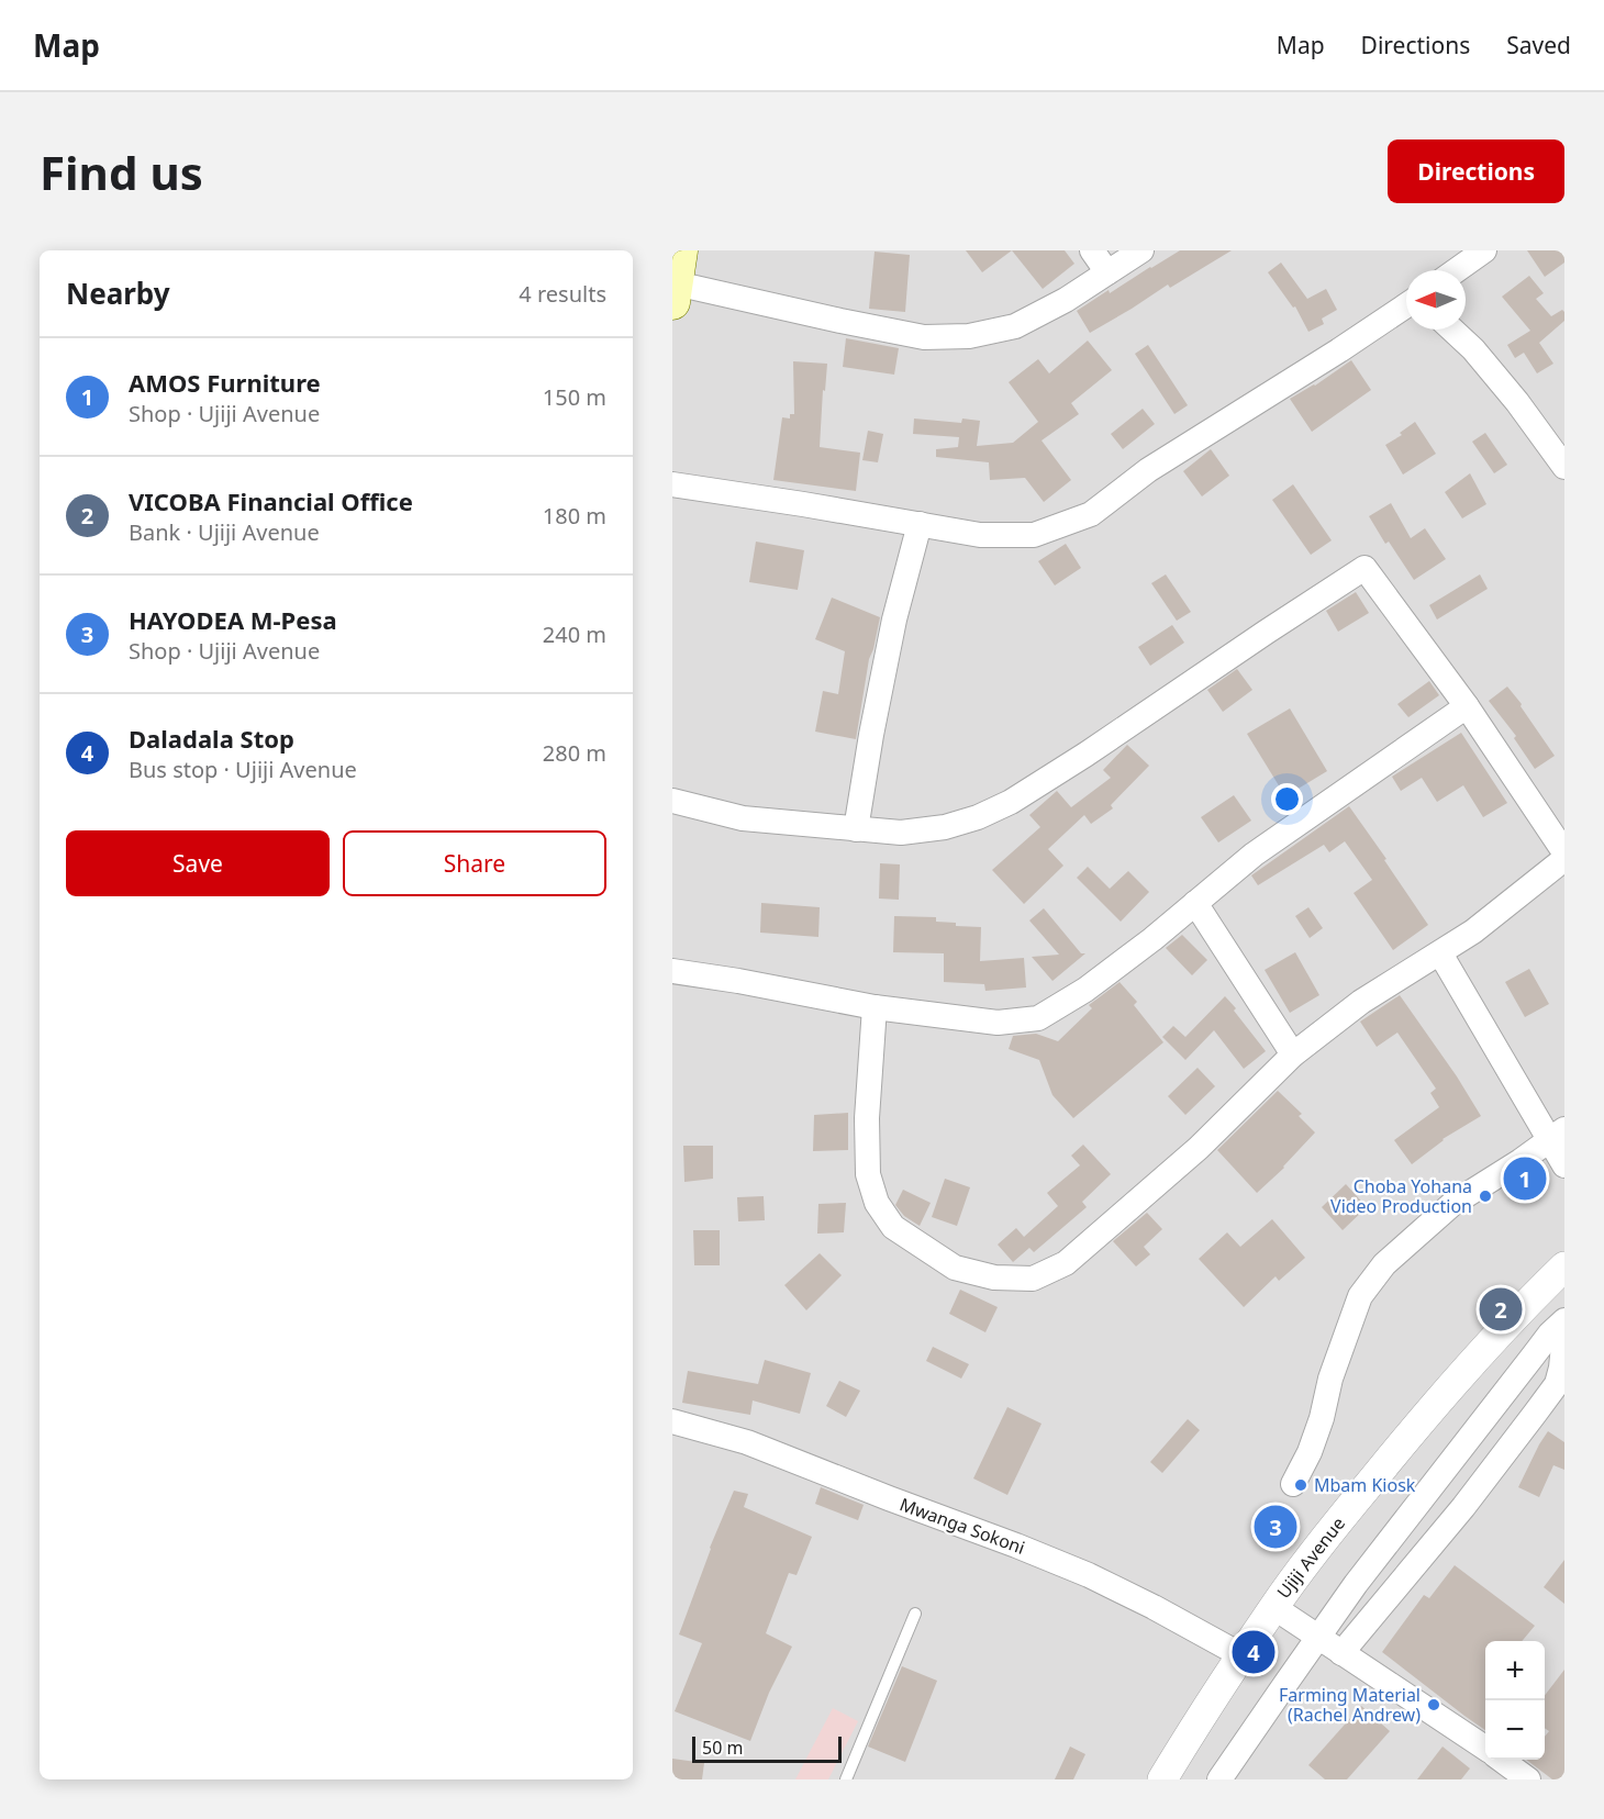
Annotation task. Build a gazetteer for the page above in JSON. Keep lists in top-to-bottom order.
{
  "streets": {
    "street": ["Mwanga Sokoni", "Ujiji Avenue"]
  },
  "crossings": [
    ["Mwanga Sokoni", "Ujiji Avenue"]
  ],
  "places": ["Choba Yohana Video Production", "Mbam Kiosk", "Farming Material (Rachel Andrew)"],
  "scale_bar": "50 m",
  "north": "left",
  "page": {
    "header": "Map",
    "nav": ["Map", "Directions", "Saved"],
    "buttons": [
      "Directions",
      ["Save", "Share"]
    ],
    "title": "Find us",
    "heading": ["Nearby", "4 results"],
    "list": [
      {
        "mark": "1",
        "name": "AMOS Furniture",
        "note": "Shop · Ujiji Avenue",
        "value": "150 m"
      },
      {
        "mark": "2",
        "name": "VICOBA Financial Office",
        "note": "Bank · Ujiji Avenue",
        "value": "180 m"
      },
      {
        "mark": "3",
        "name": "HAYODEA M-Pesa",
        "note": "Shop · Ujiji Avenue",
        "value": "240 m"
      },
      {
        "mark": "4",
        "name": "Daladala Stop",
        "note": "Bus stop · Ujiji Avenue",
        "value": "280 m"
      }
    ],
    "pins": [
      "1",
      "2",
      "3",
      "4"
    ],
    "map_buttons": ["+", "−"],
    "scale": "50 m"
  }
}
